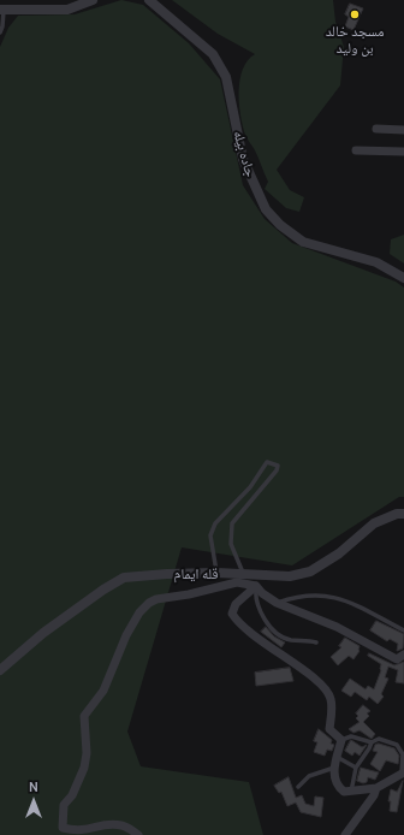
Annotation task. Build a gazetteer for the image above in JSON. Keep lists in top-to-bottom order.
{
  "streets": {
    "street": ["جاده بیله", "قله ایمام"]
  },
  "places": ["مسجد خالد بن ولید"],
  "north": "top"
}
